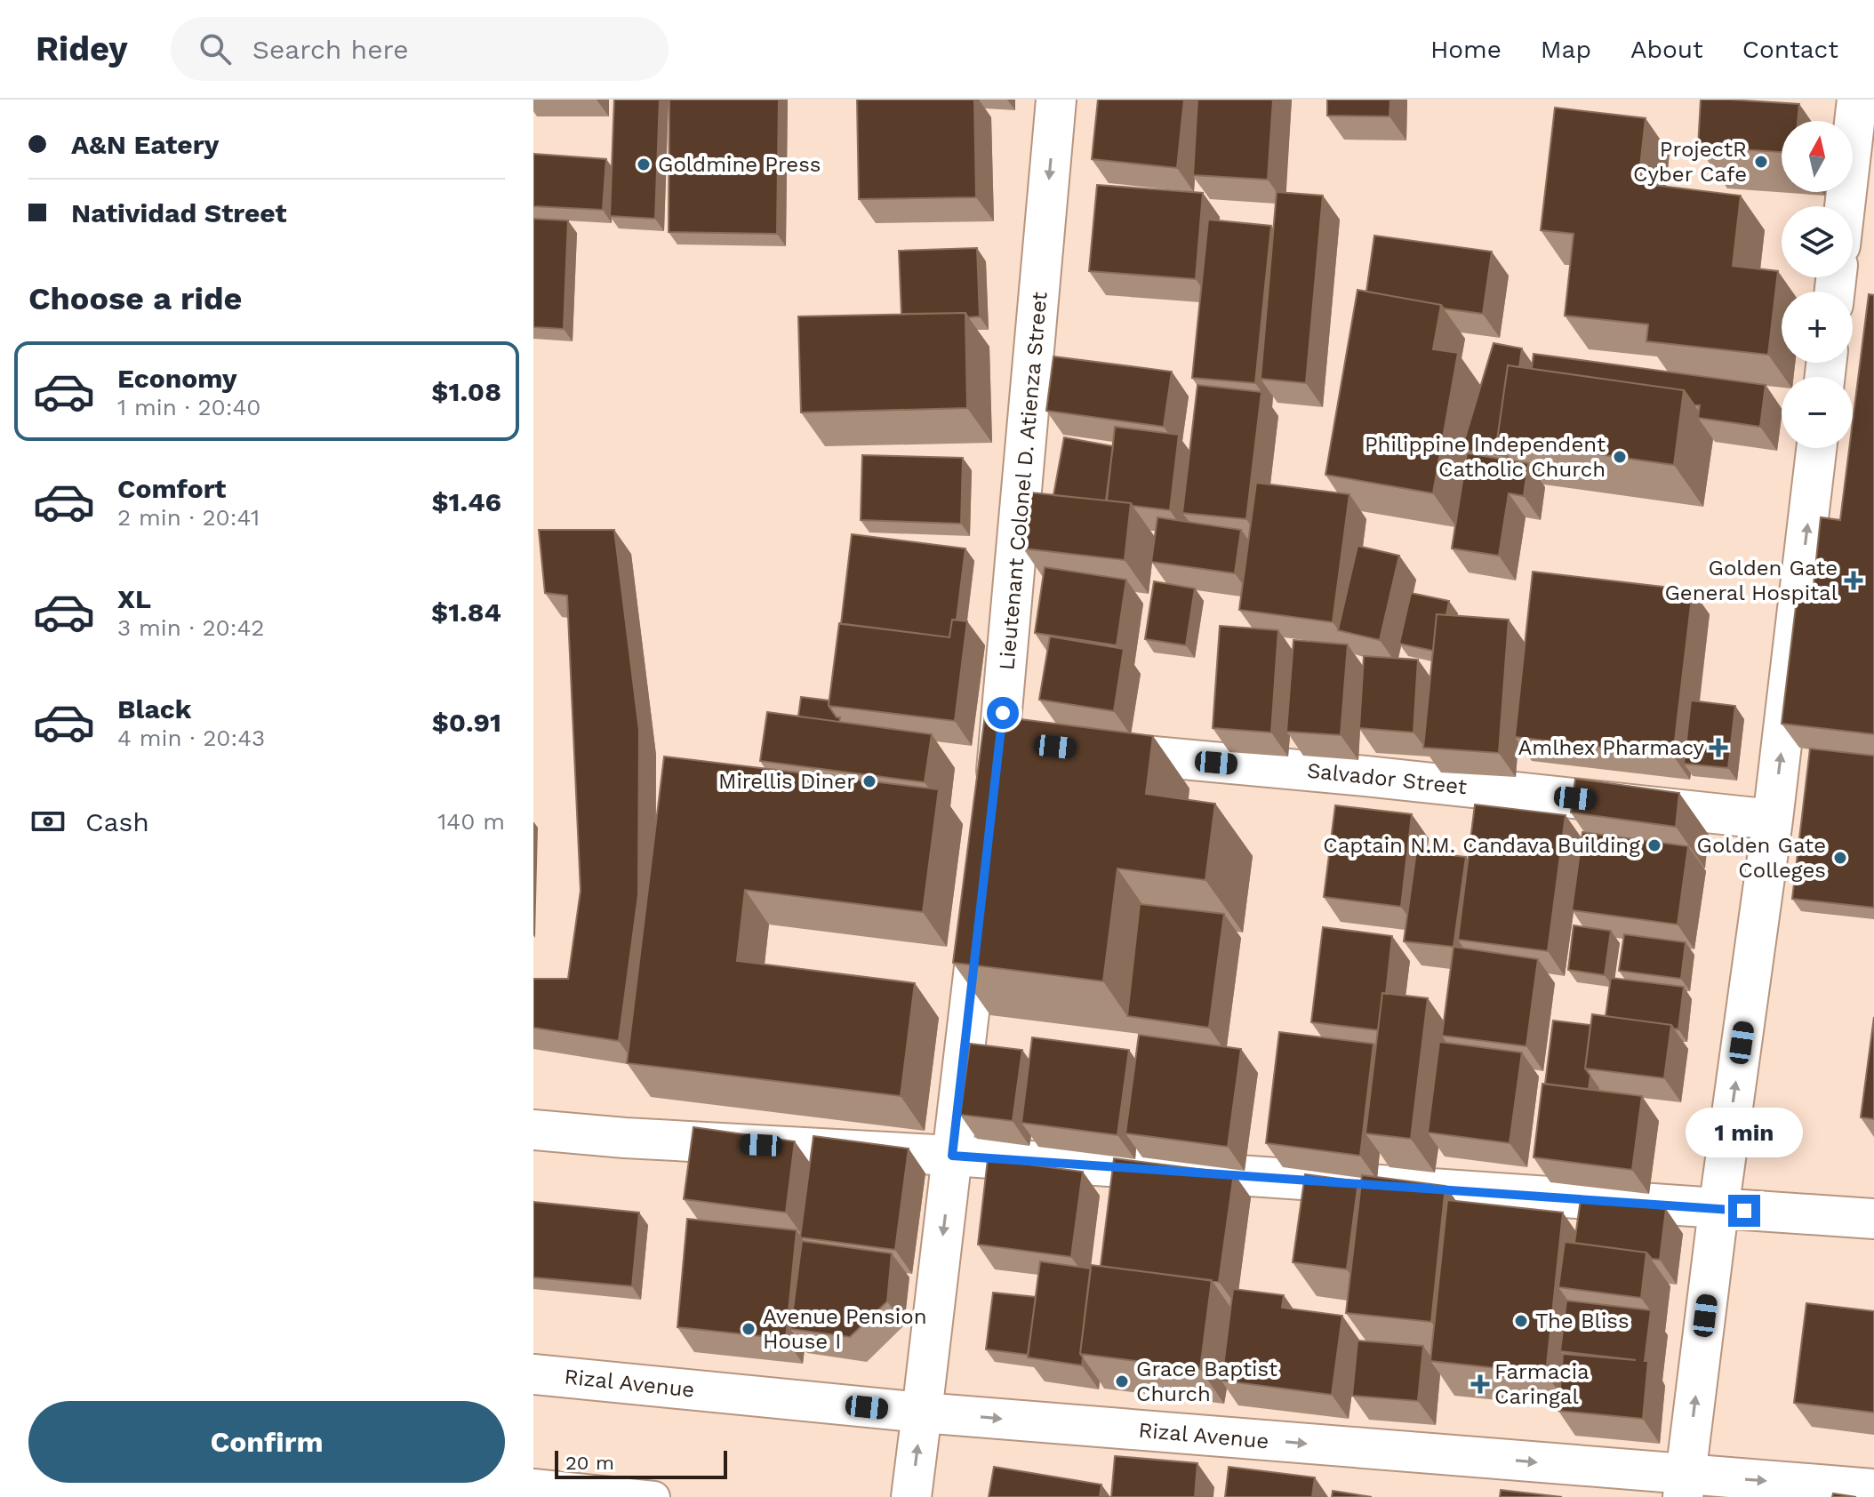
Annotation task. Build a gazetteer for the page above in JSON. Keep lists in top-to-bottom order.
{
  "streets": {
    "street": ["Lieutenant Colonel D. Atienza Street", "Salvador Street", "Rizal Avenue"]
  },
  "one_way": ["Lieutenant Colonel D. Atienza Street"],
  "places": {
    "other": [
      "ProjectR Cyber Cafe",
      "Goldmine Press",
      "Philippine Independent Catholic Church",
      "Mirellis Diner",
      "Captain N.M. Candava Building",
      "Golden Gate Colleges",
      "The Bliss",
      "Avenue Pension House I",
      "Grace Baptist Church"
    ],
    "health": ["Golden Gate General Hospital", "Amlhex Pharmacy", "Farmacia Caringal"]
  },
  "scale_bar": "20 m",
  "north": "top",
  "page": {
    "header": "Ridey",
    "search": "Search here",
    "nav": [
      "Home",
      "Map",
      "About",
      "Contact"
    ],
    "banner": ["A&N Eatery", "Natividad Street"],
    "map_buttons": ["+", "−"],
    "heading": "Choose a ride",
    "list": [
      {
        "name": "Economy",
        "note": "1 min · 20:40",
        "value": "$1.08"
      },
      {
        "name": "Comfort",
        "note": "2 min · 20:41",
        "value": "$1.46"
      },
      {
        "name": "XL",
        "note": "3 min · 20:42",
        "value": "$1.84"
      },
      {
        "name": "Black",
        "note": "4 min · 20:43",
        "value": "$0.91"
      }
    ],
    "pay": ["Cash", "140 m"],
    "bubble": "1 min",
    "buttons": "Confirm",
    "scale": "20 m"
  }
}
